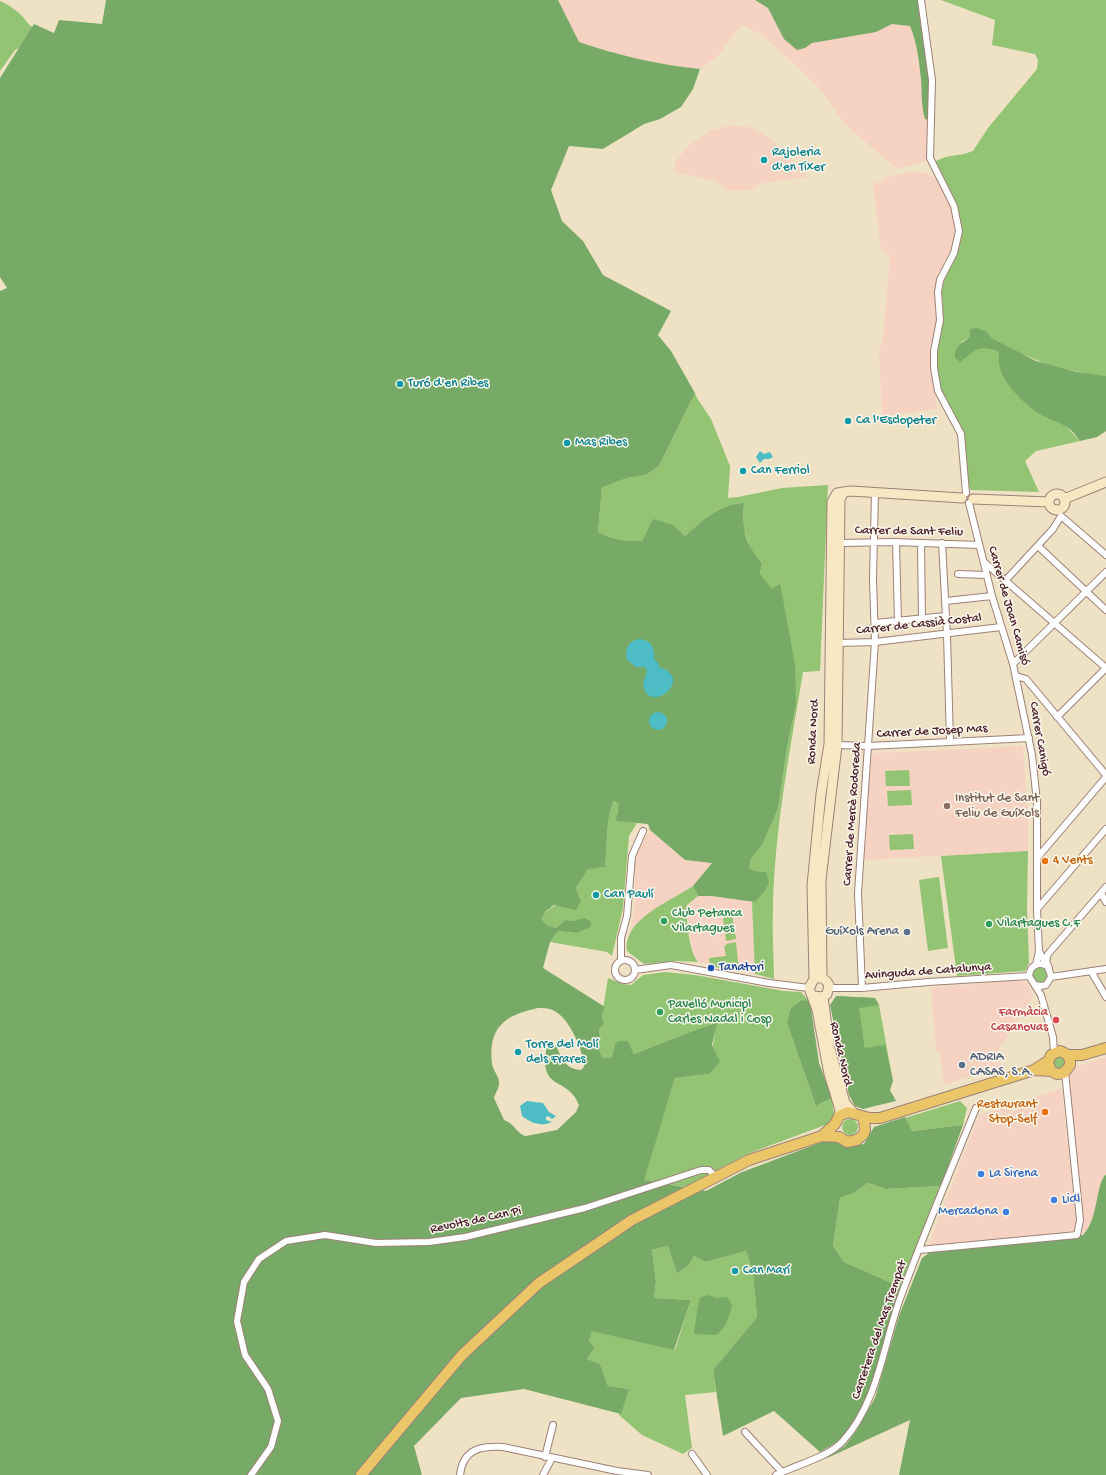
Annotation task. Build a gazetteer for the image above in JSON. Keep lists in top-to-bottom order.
{
  "streets": {
    "street": [
      "Carrer de Sant Feliu",
      "Carrer de Joan Camisó",
      "Carrer de Cassià Costal",
      "Ronda Nord",
      "Carrer de Josep Mas",
      "Carrer Canigó",
      "Carrer de Mercè Rodoreda",
      "Avinguda de Catalunya",
      "Revolts de Can Pi",
      "Carretera del Mas Trempat"
    ]
  },
  "crossings": [
    ["Carrer de Sant Feliu", "Carrer de Joan Camisó"],
    ["Carrer de Sant Feliu", "Ronda Nord"],
    ["Carrer de Sant Feliu", "Carrer de Mercè Rodoreda"],
    ["Carrer de Joan Camisó", "Carrer de Cassià Costal"],
    ["Carrer de Joan Camisó", "Carrer Canigó"],
    ["Carrer de Cassià Costal", "Ronda Nord"],
    ["Carrer de Cassià Costal", "Carrer de Mercè Rodoreda"],
    ["Ronda Nord", "Carrer de Josep Mas"],
    ["Ronda Nord", "Avinguda de Catalunya"],
    ["Carrer de Josep Mas", "Carrer Canigó"],
    ["Carrer de Josep Mas", "Carrer de Mercè Rodoreda"],
    ["Carrer Canigó", "Avinguda de Catalunya"],
    ["Carrer de Mercè Rodoreda", "Avinguda de Catalunya"]
  ],
  "places": [
    "Rajoleria d'en Tixer",
    "Turó d'en Ribes",
    "Ca l'Esclopeter",
    "Mas Ribes",
    "Can Ferriol",
    "Institut de Sant Feliu de Guíxols",
    "4 Vents",
    "Can Paulí",
    "Club Petanca Vilartagues",
    "Vilartagues C.F",
    "Guíxols Arena",
    "Tanatori",
    "Pavelló Municipl Carles Nadal i Cosp",
    "Farmàcia Casanovas",
    "Torre del Molí dels Frares",
    "ADRIA CASAS, S.A.",
    "Restaurant Stop-Self",
    "La Sirena",
    "Lidl",
    "Mercadona",
    "Can Marí"
  ]
}
